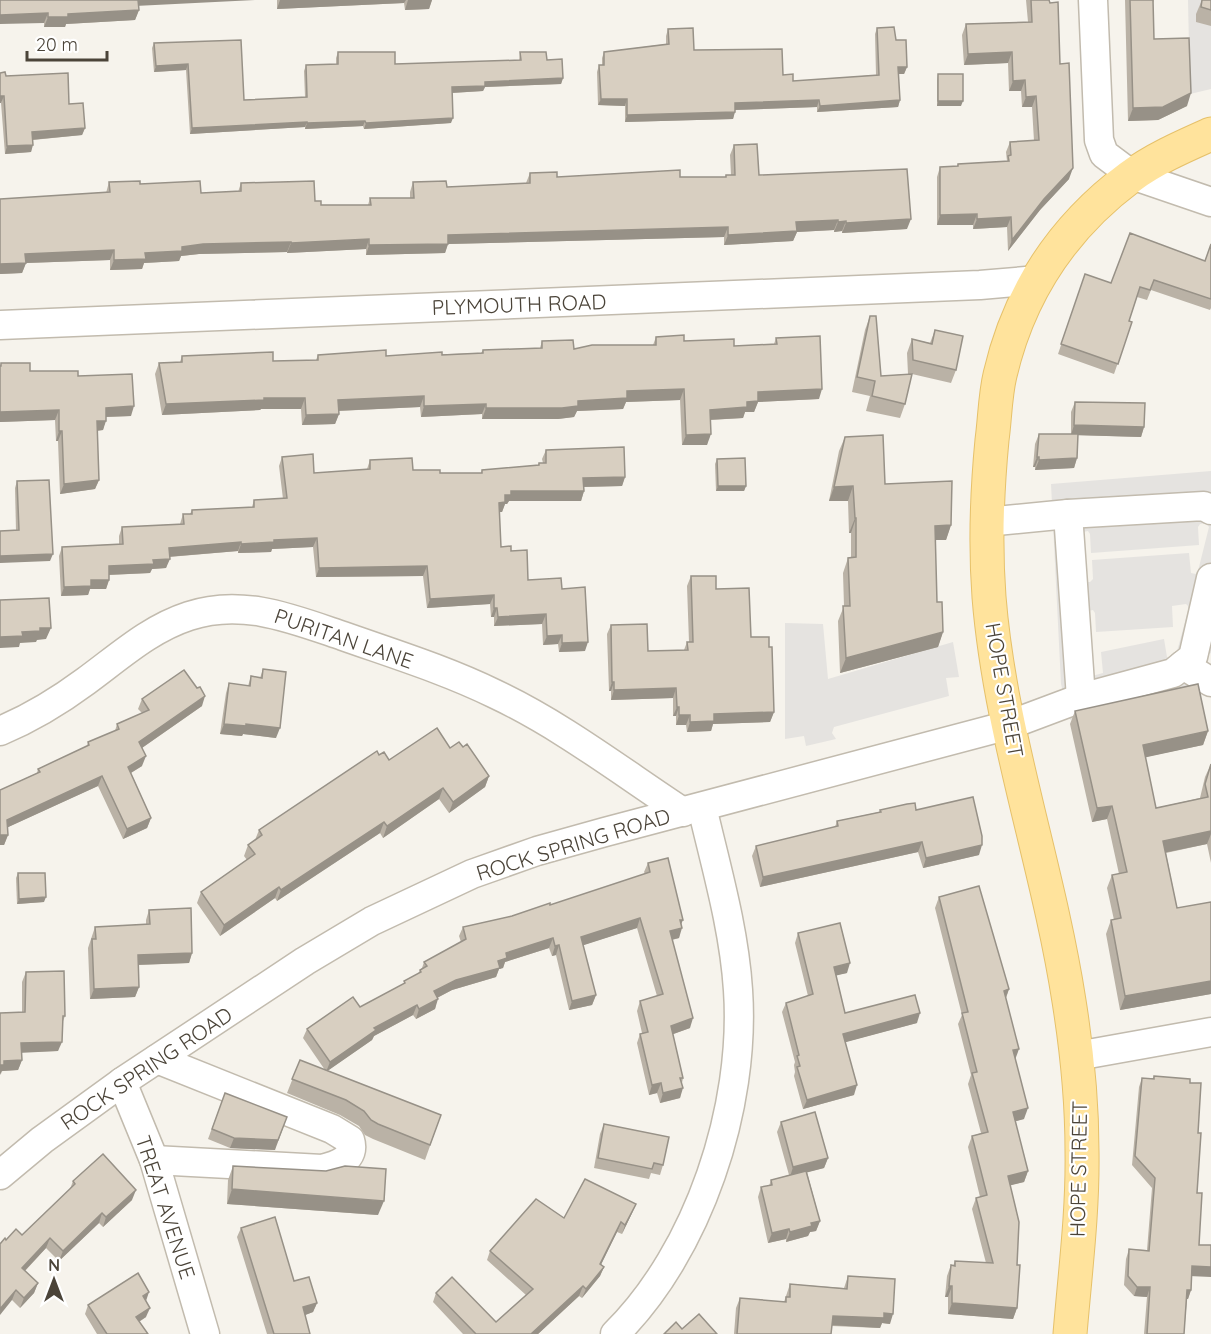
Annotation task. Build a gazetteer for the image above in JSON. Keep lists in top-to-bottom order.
{
  "streets": {
    "main road": ["HOPE STREET"],
    "street": [
      "PLYMOUTH ROAD",
      "PURITAN LANE",
      "ROCK SPRING ROAD",
      "TREAT AVENUE"
    ]
  },
  "crossings": [
    ["PLYMOUTH ROAD", "HOPE STREET"],
    ["PURITAN LANE", "ROCK SPRING ROAD"],
    ["HOPE STREET", "ROCK SPRING ROAD"],
    ["ROCK SPRING ROAD", "TREAT AVENUE"]
  ],
  "scale_bar": "20 m",
  "north": "top"
}
